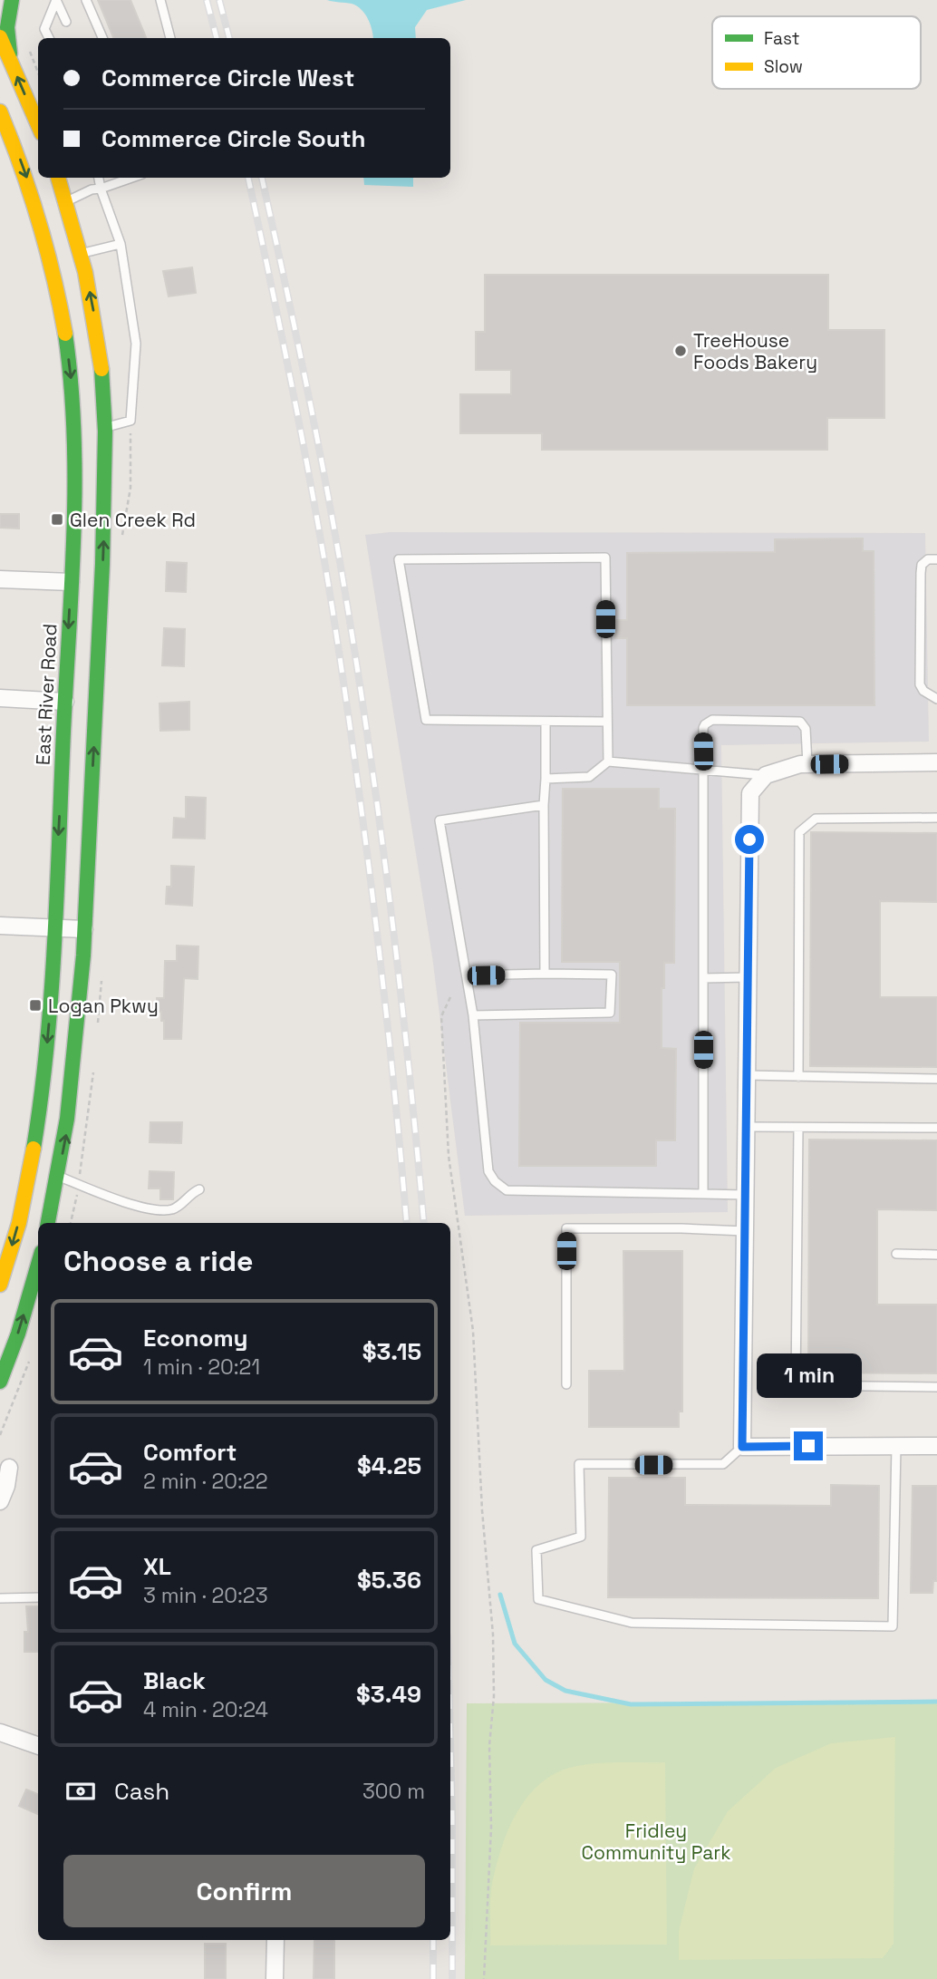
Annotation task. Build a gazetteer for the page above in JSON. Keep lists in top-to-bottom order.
{
  "streets": {
    "main road": ["East River Road"]
  },
  "parks": ["Fridley Community Park"],
  "places": {
    "other": ["TreeHouse Foods Bakery"],
    "transit": ["Glen Creek Rd", "Logan Pkwy"]
  },
  "legend": ["Fast", "Slow"],
  "page": {
    "banner": ["Commerce Circle West", "Commerce Circle South"],
    "heading": "Choose a ride",
    "list": [
      {
        "name": "Economy",
        "note": "1 min · 20:21",
        "value": "$3.15"
      },
      {
        "name": "Comfort",
        "note": "2 min · 20:22",
        "value": "$4.25"
      },
      {
        "name": "XL",
        "note": "3 min · 20:23",
        "value": "$5.36"
      },
      {
        "name": "Black",
        "note": "4 min · 20:24",
        "value": "$3.49"
      }
    ],
    "bubble": "1 min",
    "pay": ["Cash", "300 m"],
    "buttons": "Confirm"
  }
}
